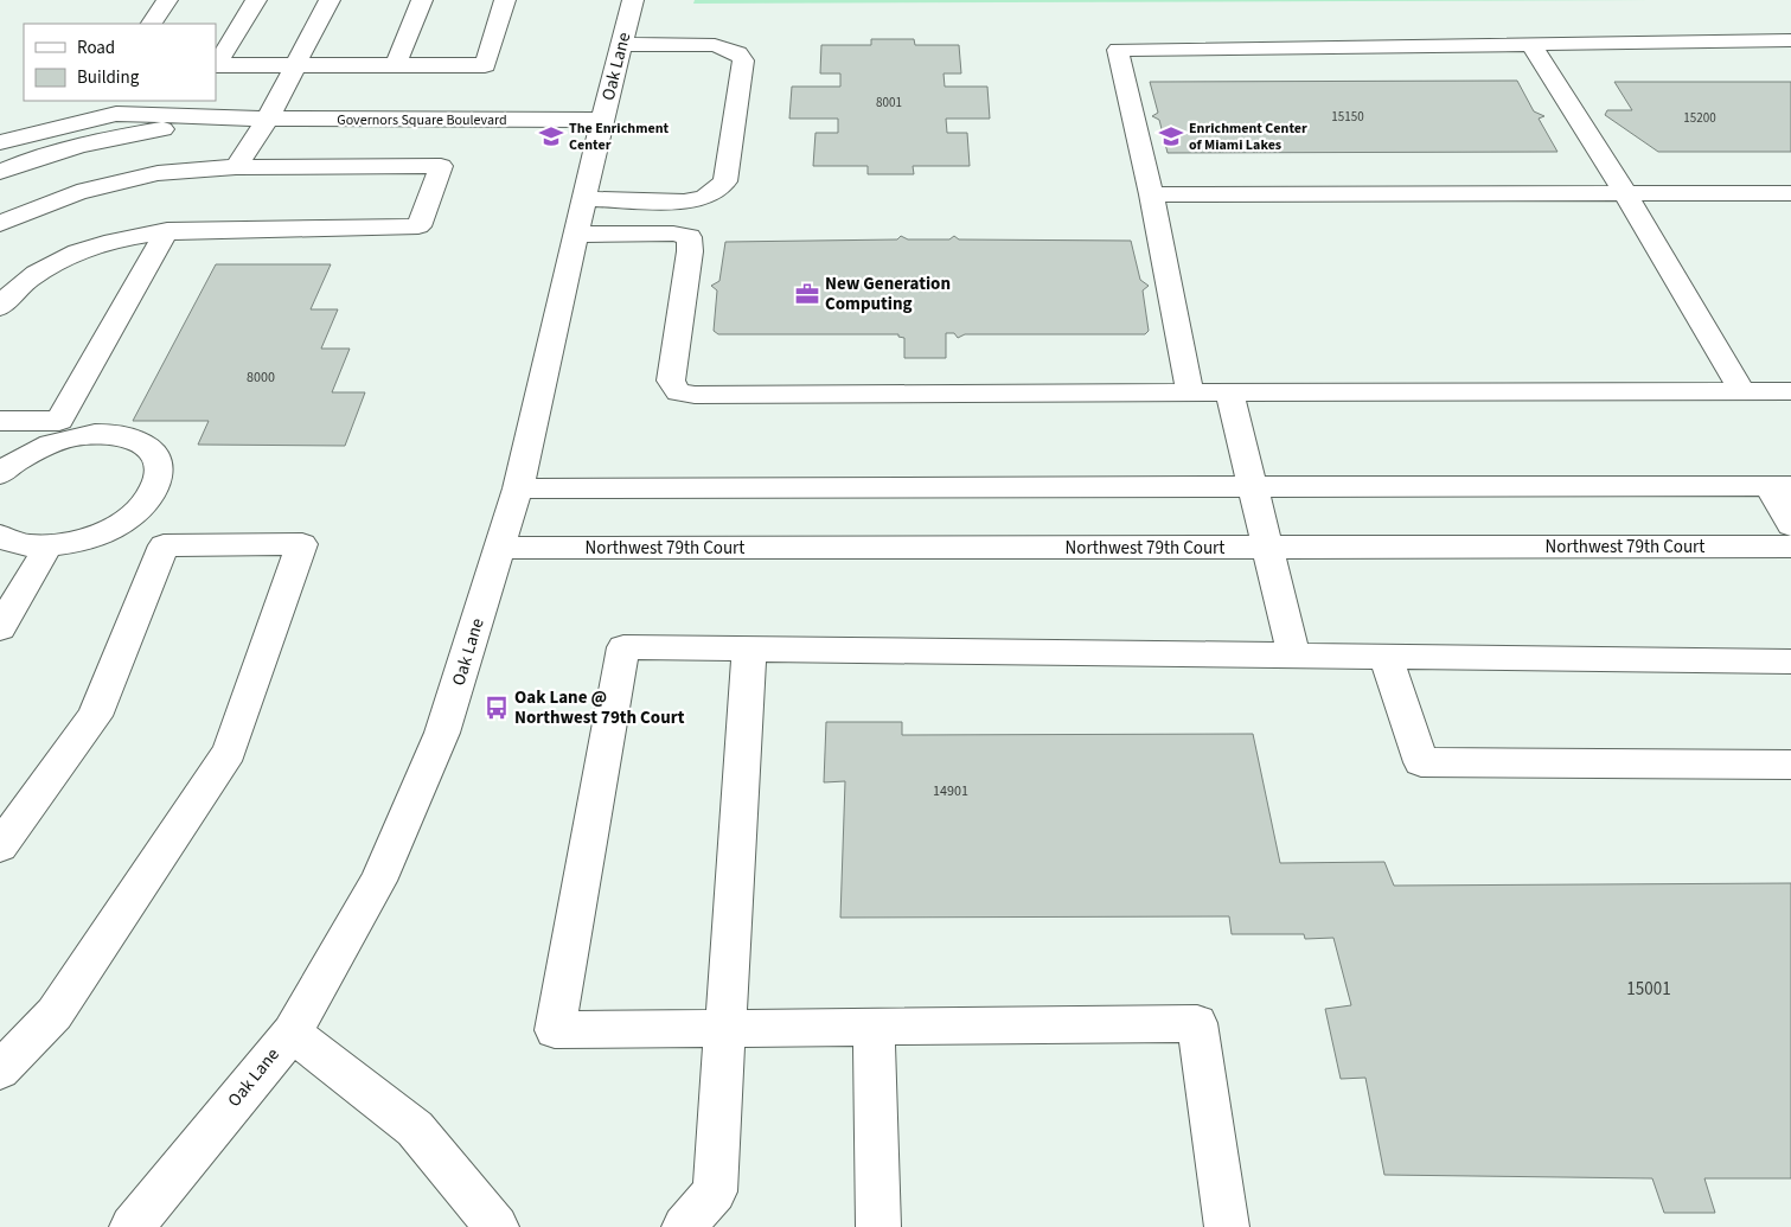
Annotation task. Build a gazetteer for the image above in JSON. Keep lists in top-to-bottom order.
{
  "streets": {
    "street": ["Oak Lane", "Governors Square Boulevard", "Northwest 79th Court"]
  },
  "crossings": [
    ["Oak Lane", "Governors Square Boulevard"],
    ["Oak Lane", "Northwest 79th Court"]
  ],
  "places": {
    "school or university": ["The Enrichment Center", "Enrichment Center of Miami Lakes"],
    "office": ["New Generation Computing"],
    "bus stop": ["Oak Lane @ Northwest 79th Court"]
  },
  "house_numbers": [
    "8001",
    "15150",
    "15200",
    "8000",
    "14901",
    "15001"
  ],
  "legend": ["Road", "Building"]
}
